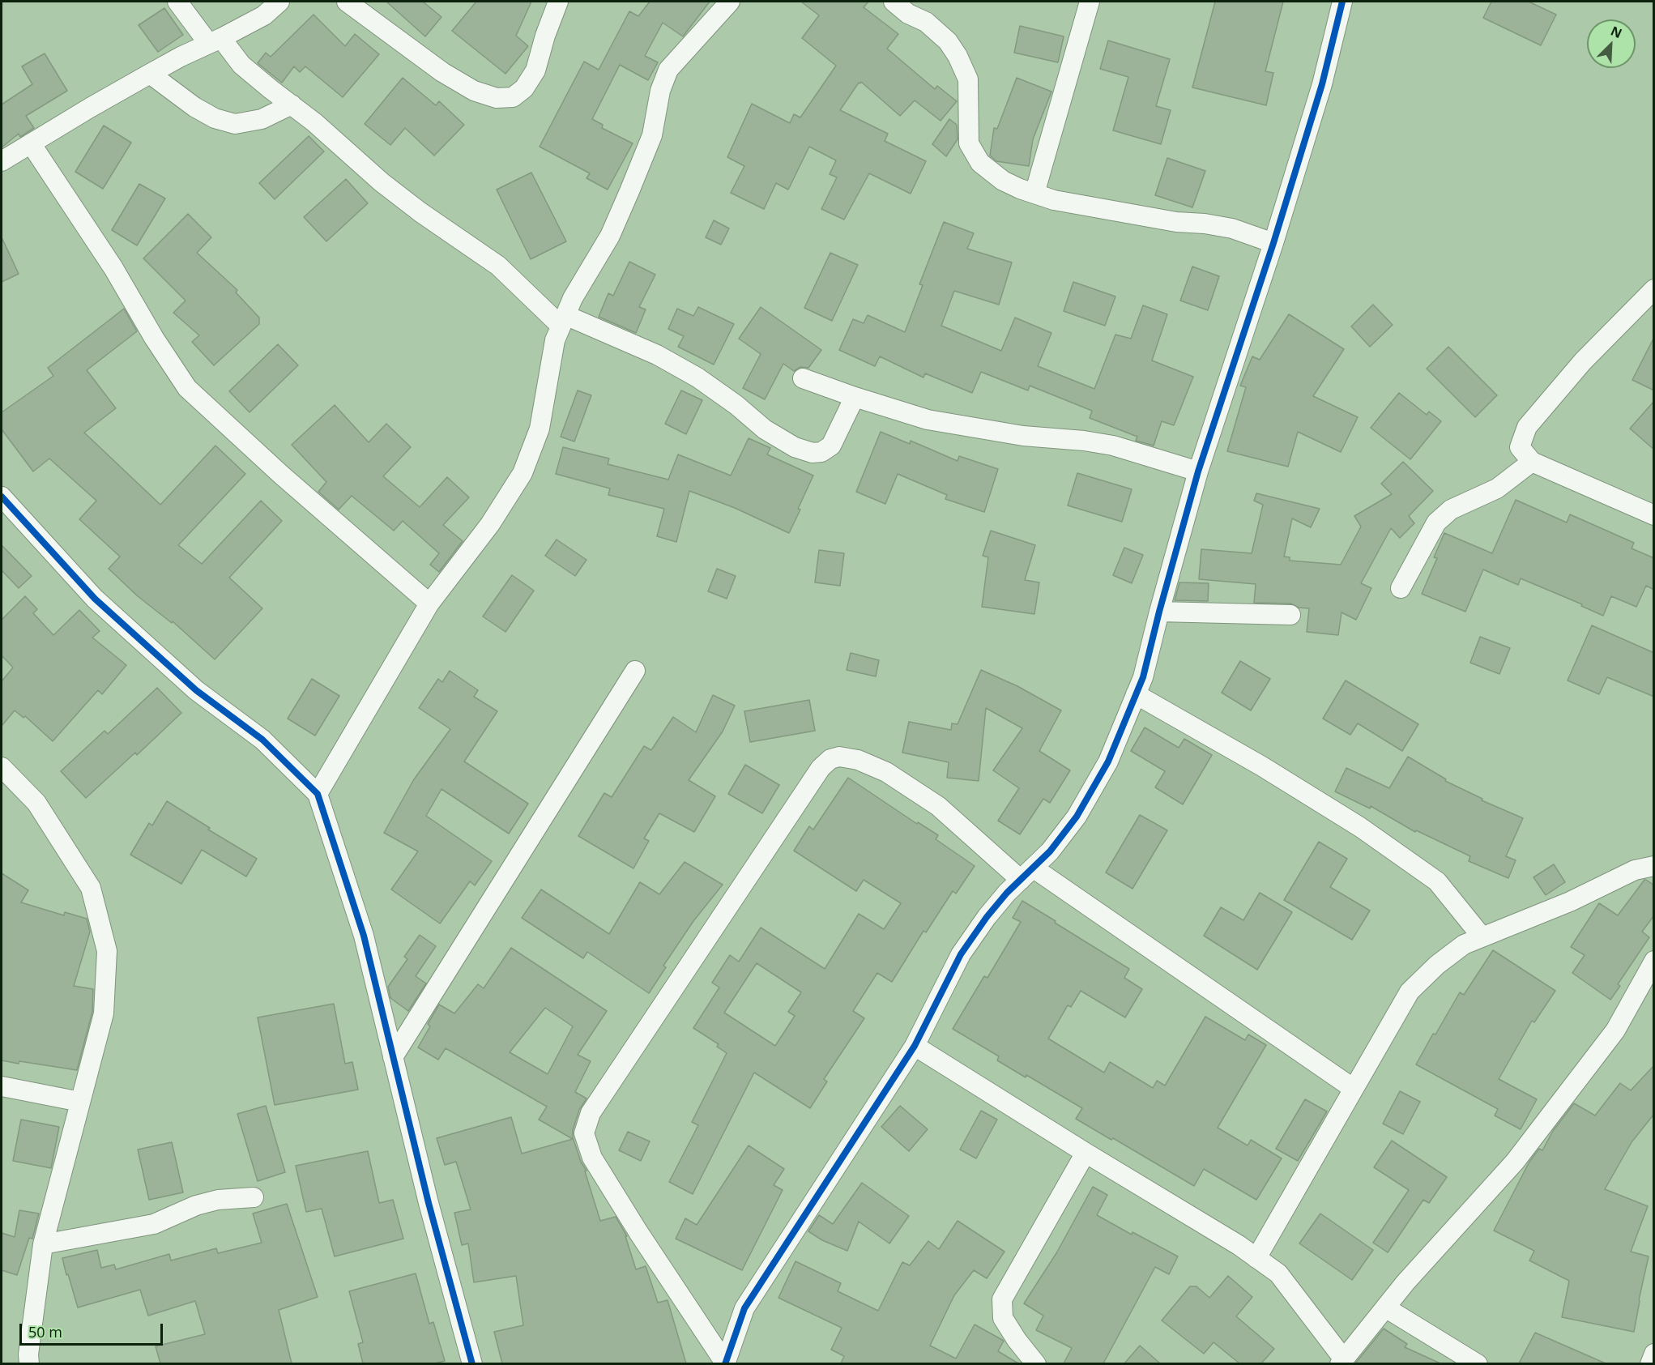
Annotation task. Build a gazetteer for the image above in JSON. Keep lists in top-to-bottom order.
{
  "scale_bar": "50 m",
  "north": "top right"
}
